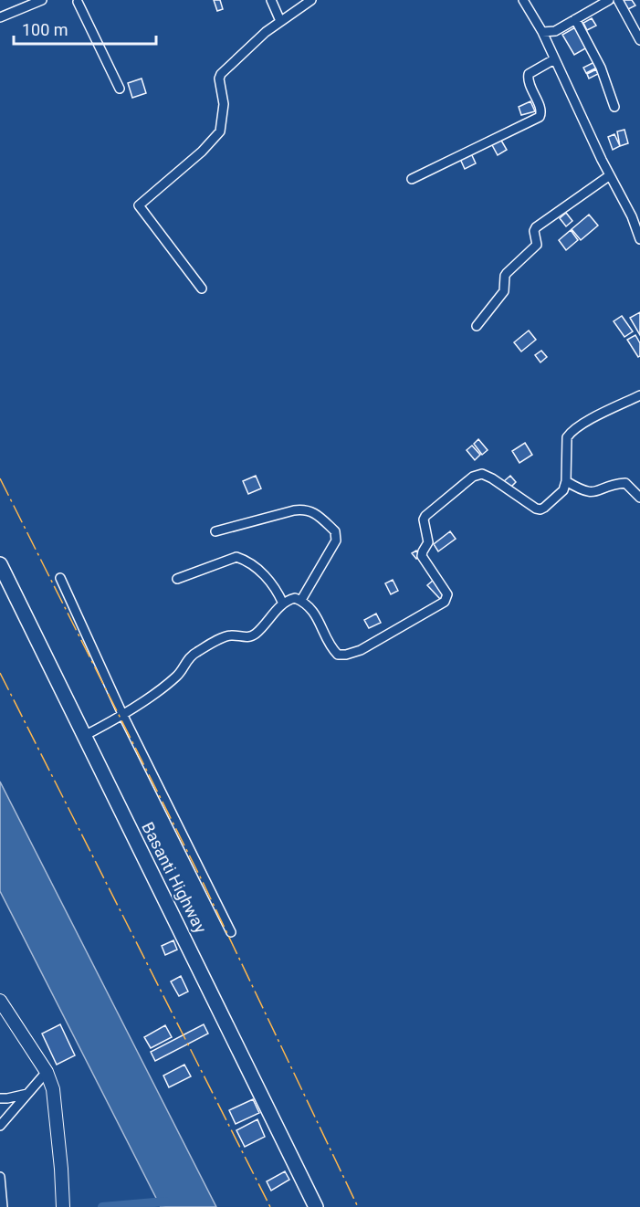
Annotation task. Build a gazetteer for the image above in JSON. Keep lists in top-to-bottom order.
{
  "streets": {
    "main road": ["Basanti Highway"]
  },
  "scale_bar": "100 m"
}
